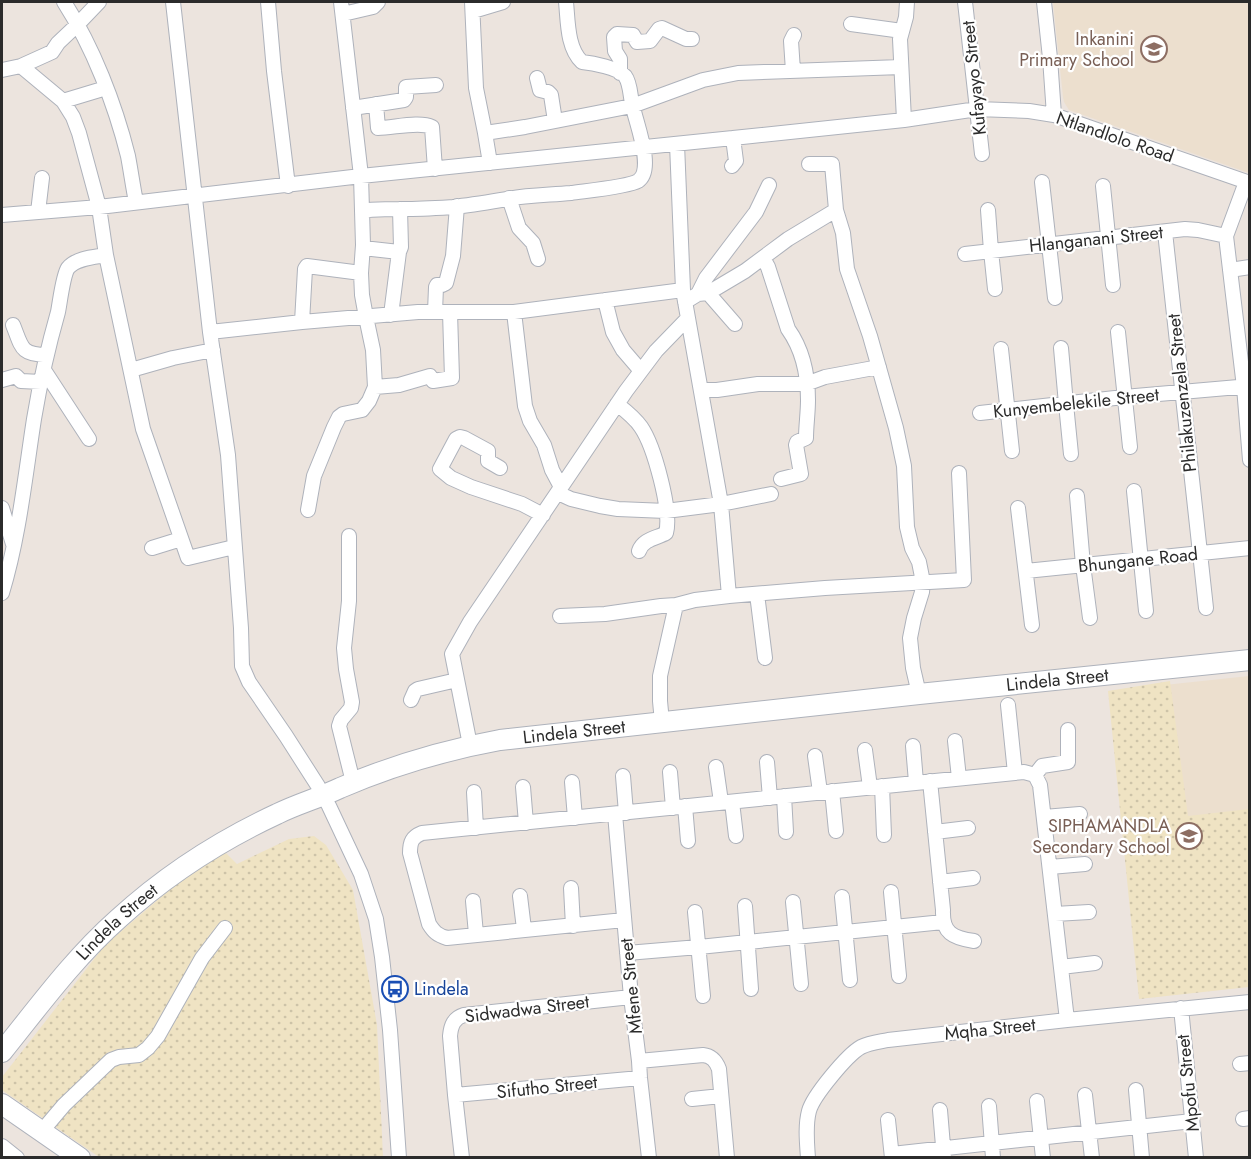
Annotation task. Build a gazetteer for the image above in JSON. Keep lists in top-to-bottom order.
{
  "streets": {
    "street": [
      "Kufayayo Street",
      "Ntlandlolo Road",
      "Hlanganani Street",
      "Philakuzenzela Street",
      "Kunyembelekile Street",
      "Bhungane Road",
      "Lindela Street",
      "Mfene Street",
      "Sidwadwa Street",
      "Mqha Street",
      "Mpofu Street",
      "Sifutho Street"
    ]
  },
  "crossings": [
    ["Kufayayo Street", "Ntlandlolo Road"],
    ["Hlanganani Street", "Philakuzenzela Street"],
    ["Philakuzenzela Street", "Kunyembelekile Street"],
    ["Philakuzenzela Street", "Bhungane Road"],
    ["Mfene Street", "Sidwadwa Street"],
    ["Mfene Street", "Sifutho Street"],
    ["Sidwadwa Street", "Sifutho Street"],
    ["Mqha Street", "Mpofu Street"]
  ],
  "places": {
    "school or university": ["Inkanini Primary School", "SIPHAMANDLA Secondary School"],
    "bus stop": ["Lindela"]
  }
}
